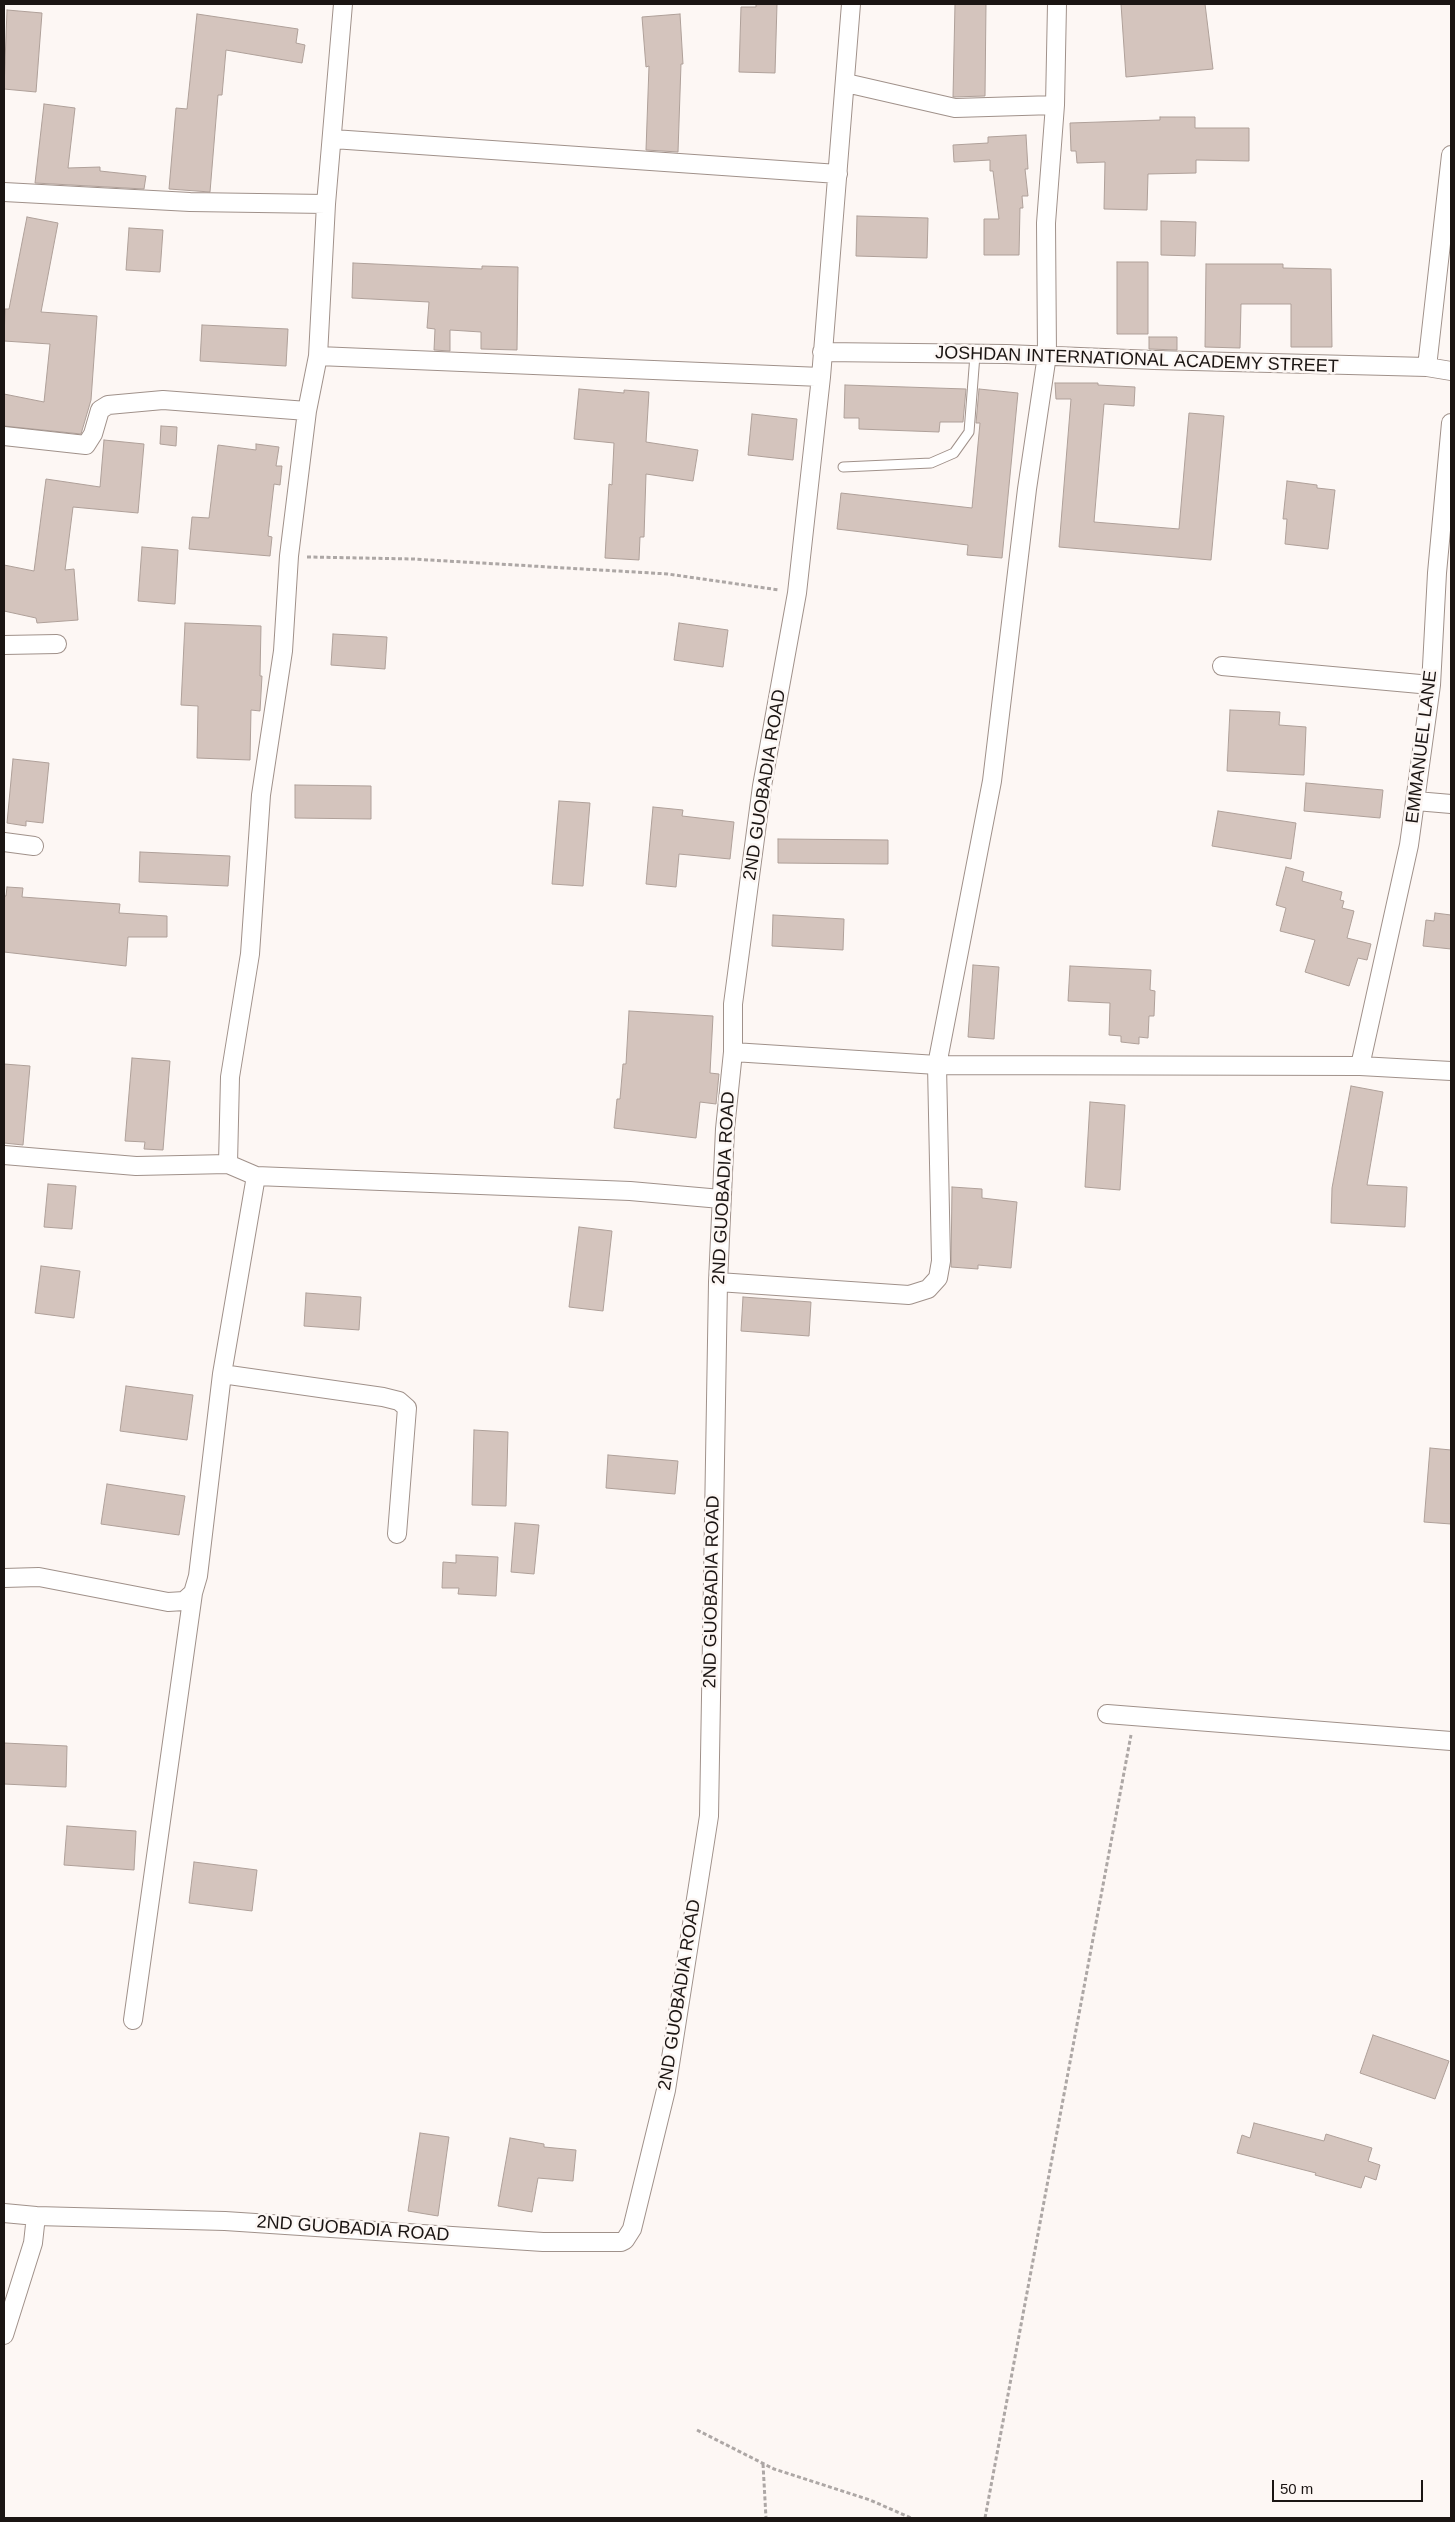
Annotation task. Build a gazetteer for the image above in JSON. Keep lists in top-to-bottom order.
{
  "streets": {
    "street": ["JOSHDAN INTERNATIONAL ACADEMY STREET", "EMMANUEL LANE", "2ND GUOBADIA ROAD"]
  },
  "crossings": [
    ["JOSHDAN INTERNATIONAL ACADEMY STREET", "2ND GUOBADIA ROAD"]
  ],
  "scale_bar": "50 m"
}
